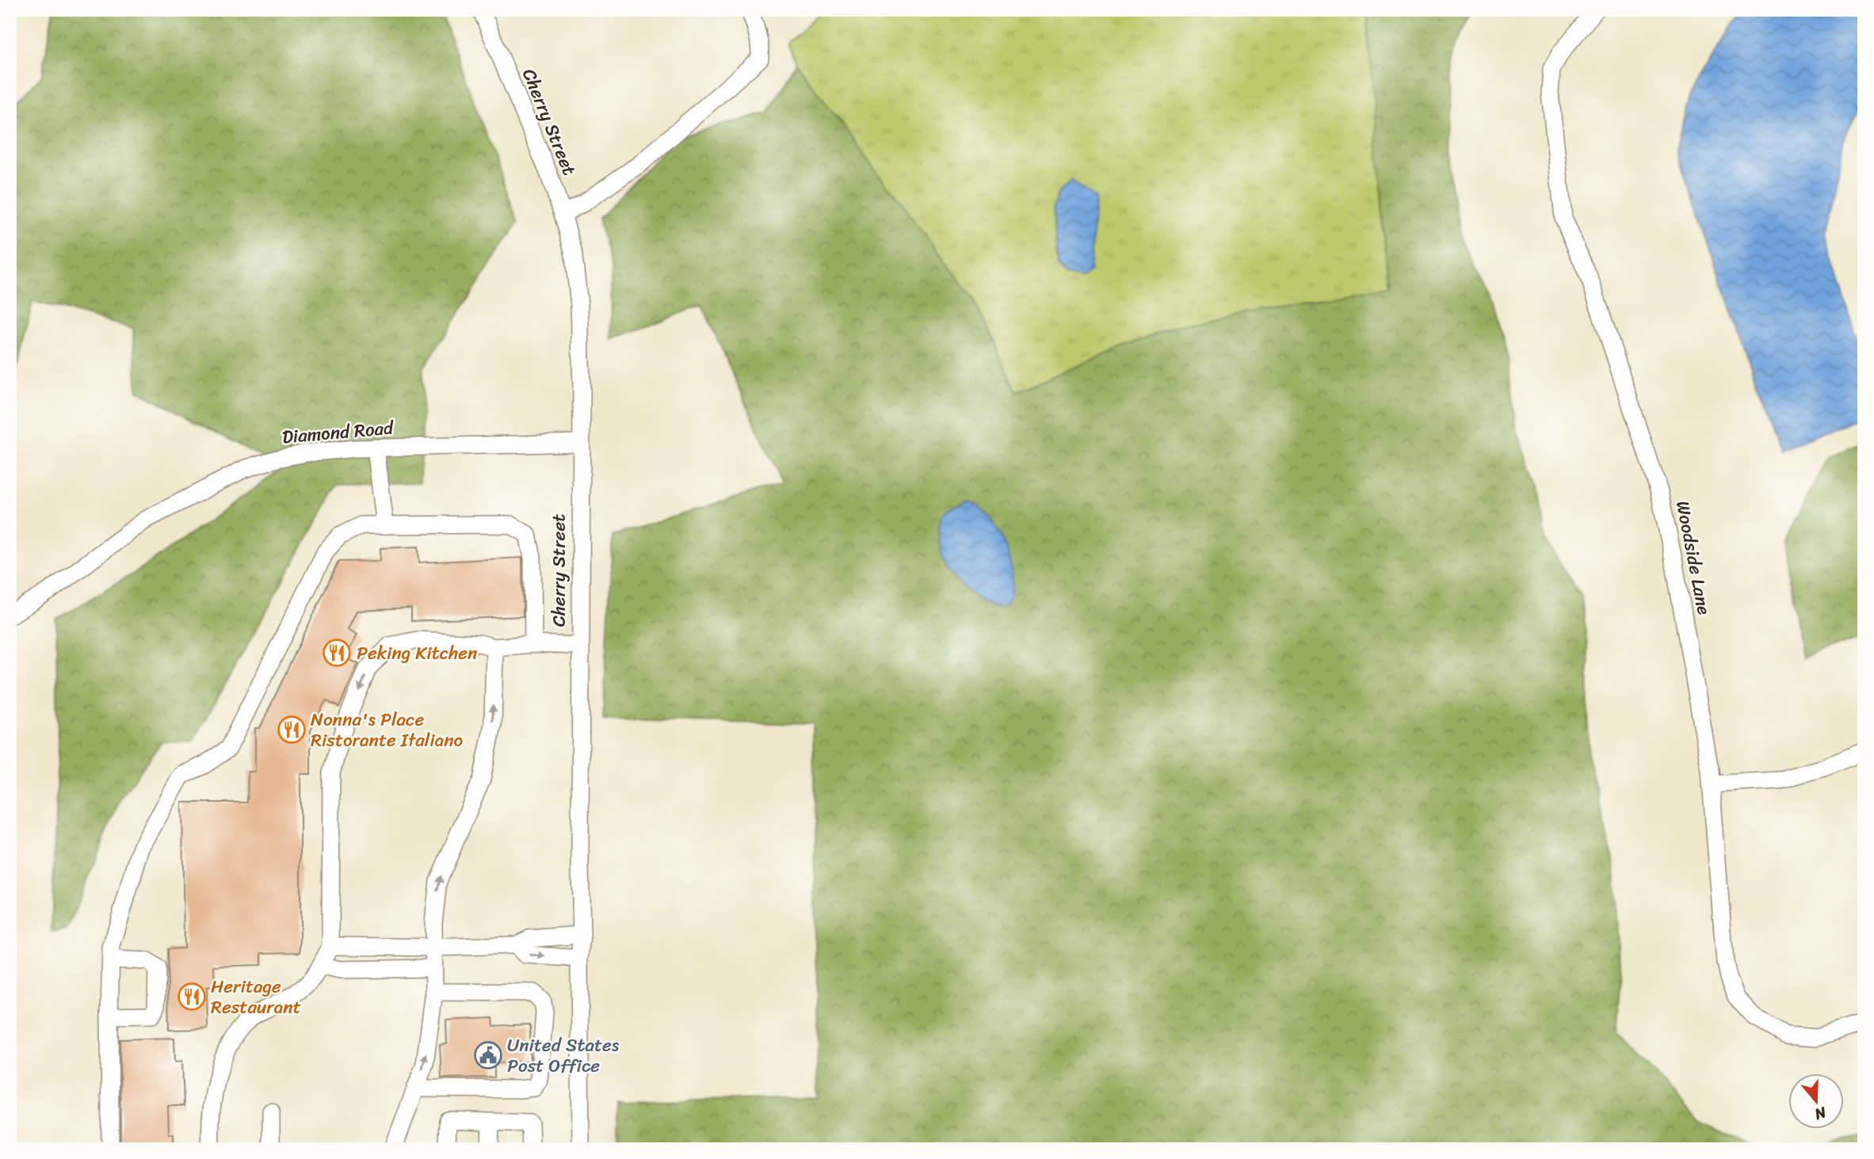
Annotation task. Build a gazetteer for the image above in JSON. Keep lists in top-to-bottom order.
{
  "streets": {
    "street": ["Cherry Street", "Diamond Road", "Woodside Lane"]
  },
  "crossings": [
    ["Cherry Street", "Diamond Road"]
  ],
  "places": {
    "restaurant": ["Peking Kitchen", "Nonna's Place Ristorante Italiano", "Heritage Restaurant"],
    "public building": ["United States Post Office"]
  },
  "north": "bottom"
}
